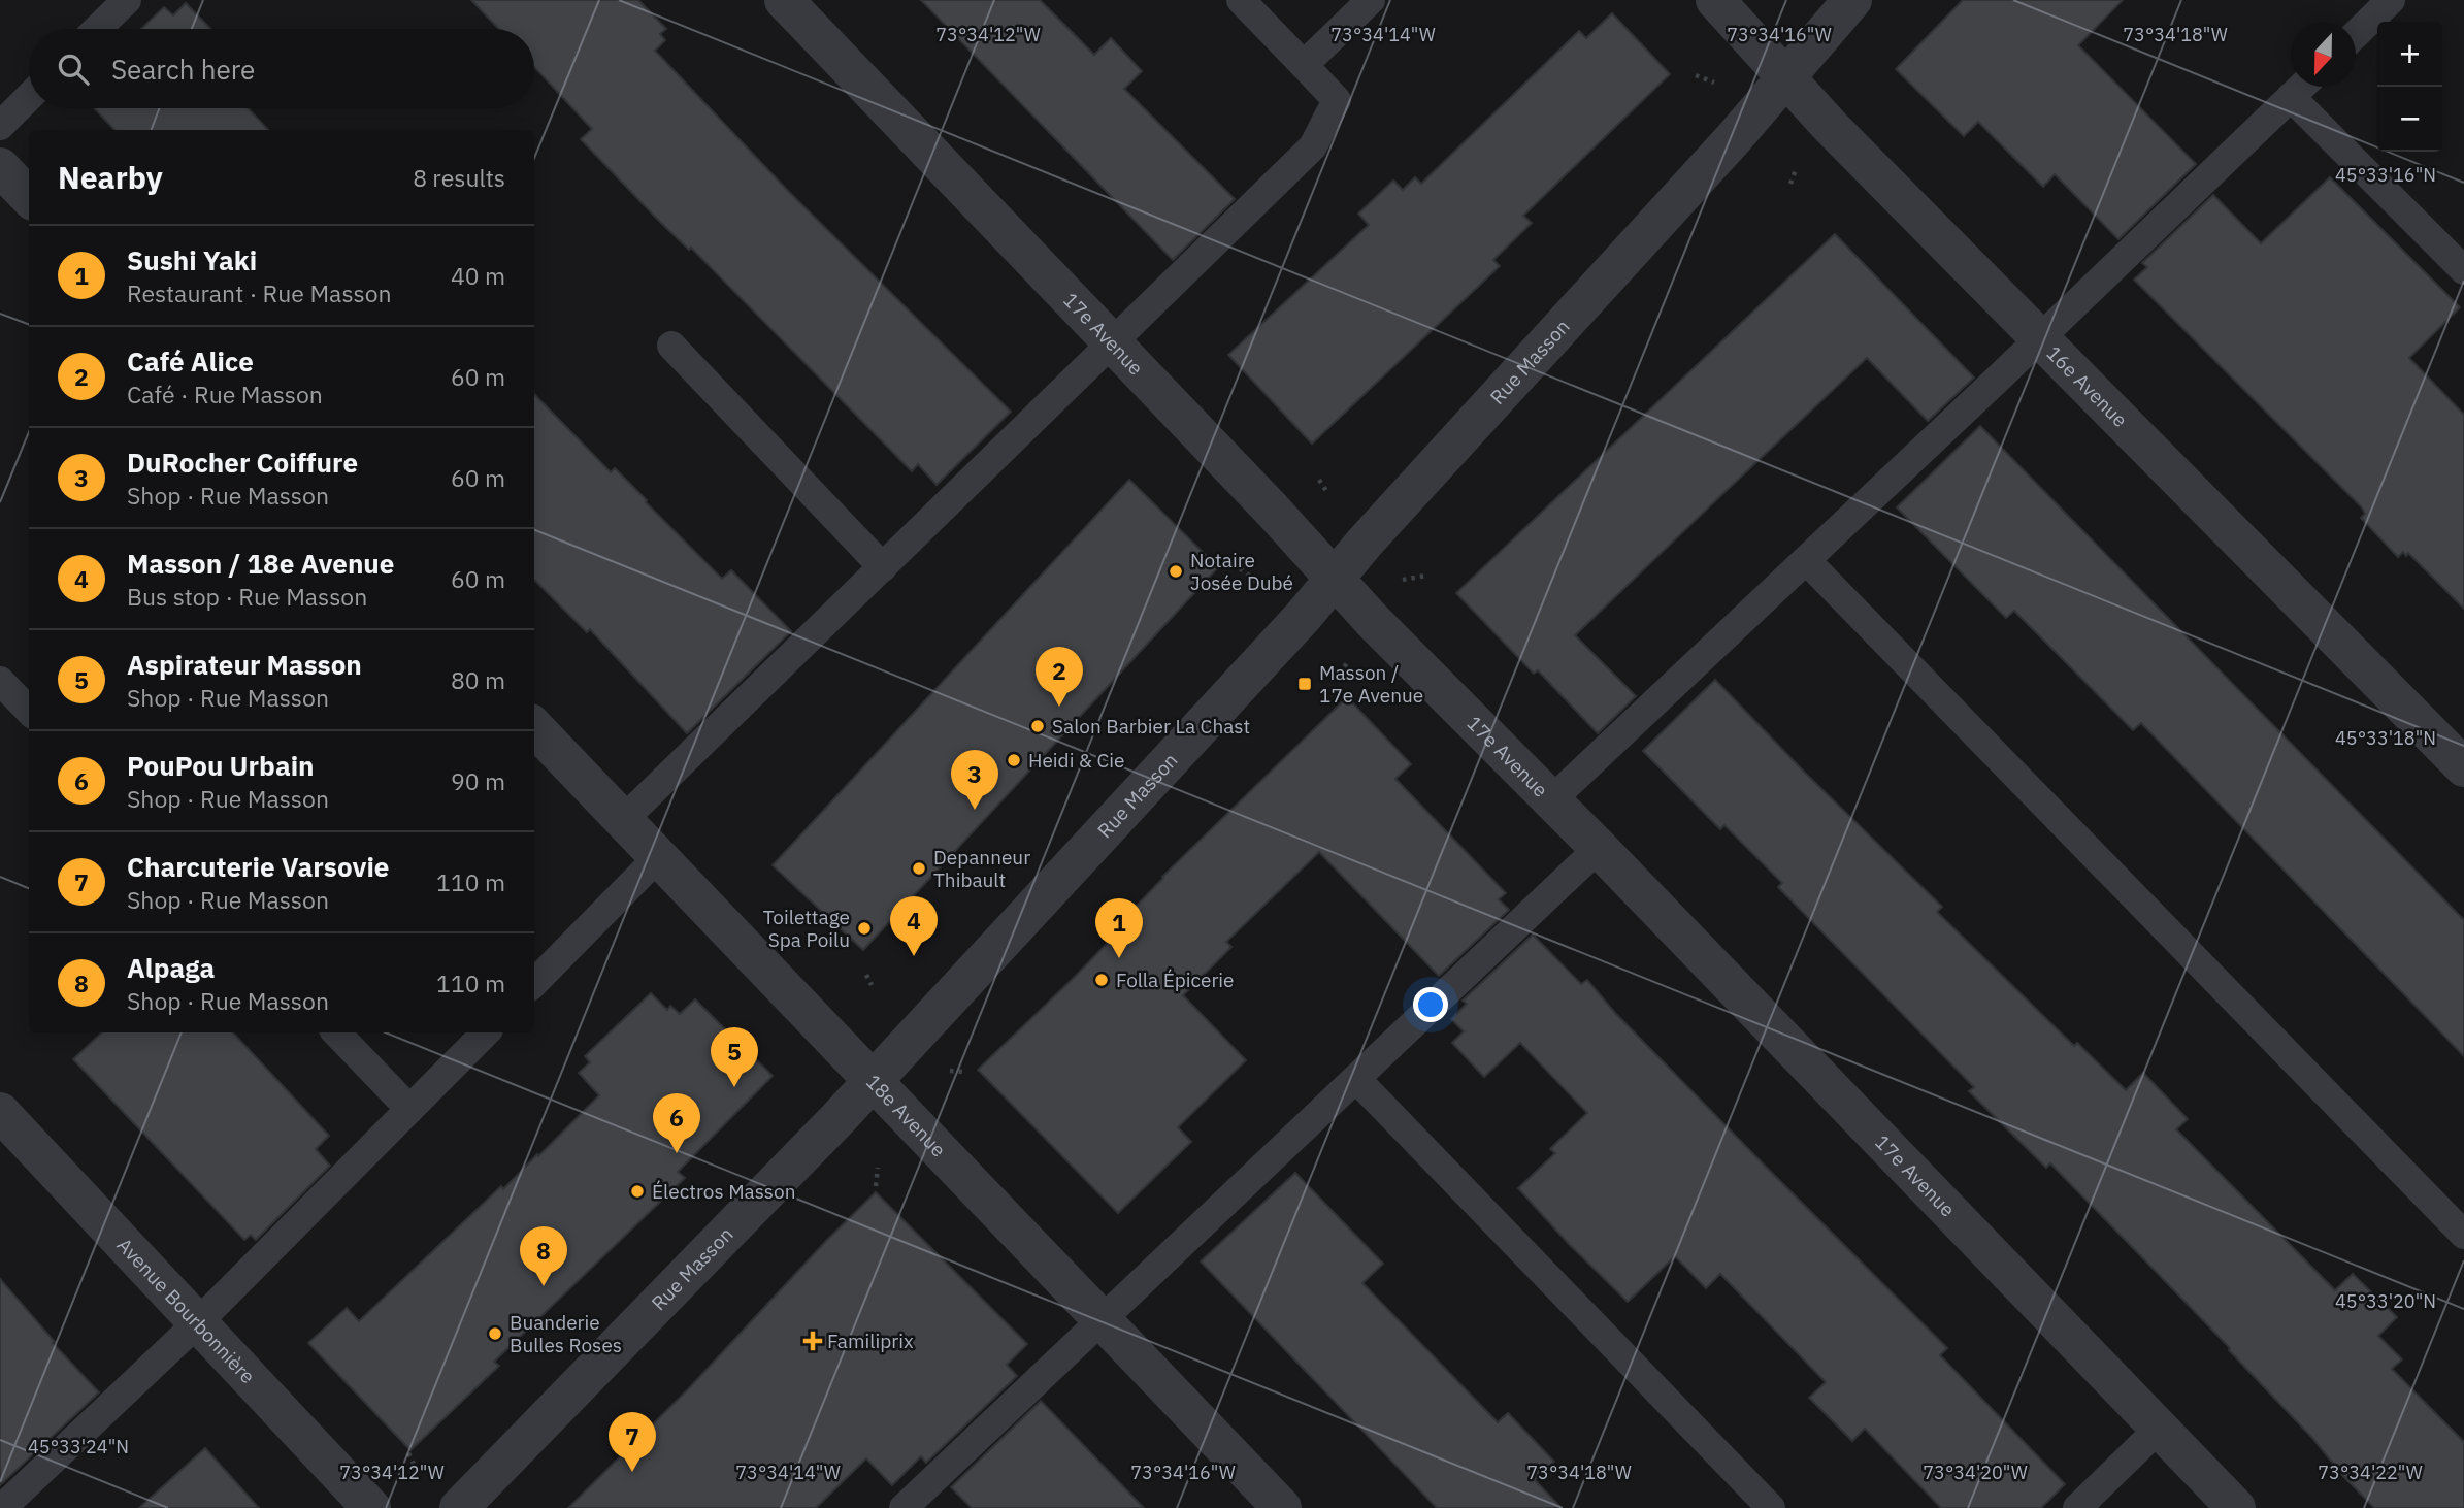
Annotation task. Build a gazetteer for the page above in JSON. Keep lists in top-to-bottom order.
{
  "streets": {
    "street": [
      "17e Avenue",
      "Rue Masson",
      "16e Avenue",
      "18e Avenue",
      "Avenue Bourbonnière"
    ]
  },
  "crossings": [
    ["17e Avenue", "Rue Masson"],
    ["Rue Masson", "16e Avenue"],
    ["Rue Masson", "18e Avenue"]
  ],
  "places": {
    "other": [
      "Notaire Josée Dubé",
      "Salon Barbier La Chast",
      "Heidi & Cie",
      "Depanneur Thibault",
      "Toilettage Spa Poilu",
      "Folla Épicerie",
      "Électros Masson",
      "Buanderie Bulles Roses"
    ],
    "transit": ["Masson / 17e Avenue"],
    "health": ["Familiprix"]
  },
  "north": "bottom",
  "page": {
    "map_buttons": ["+", "−"],
    "search": "Search here",
    "heading": ["Nearby", "8 results"],
    "list": [
      {
        "mark": "1",
        "name": "Sushi Yaki",
        "note": "Restaurant · Rue Masson",
        "value": "40 m"
      },
      {
        "mark": "2",
        "name": "Café Alice",
        "note": "Café · Rue Masson",
        "value": "60 m"
      },
      {
        "mark": "3",
        "name": "DuRocher Coiffure",
        "note": "Shop · Rue Masson",
        "value": "60 m"
      },
      {
        "mark": "4",
        "name": "Masson / 18e Avenue",
        "note": "Bus stop · Rue Masson",
        "value": "60 m"
      },
      {
        "mark": "5",
        "name": "Aspirateur Masson",
        "note": "Shop · Rue Masson",
        "value": "80 m"
      },
      {
        "mark": "6",
        "name": "PouPou Urbain",
        "note": "Shop · Rue Masson",
        "value": "90 m"
      },
      {
        "mark": "7",
        "name": "Charcuterie Varsovie",
        "note": "Shop · Rue Masson",
        "value": "110 m"
      },
      {
        "mark": "8",
        "name": "Alpaga",
        "note": "Shop · Rue Masson",
        "value": "110 m"
      }
    ],
    "pins": [
      "2",
      "3",
      "4",
      "1",
      "5",
      "6",
      "8",
      "7"
    ]
  },
  "coordinates": [
    "73°34'18\"W",
    "73°34'12\"W",
    "73°34'14\"W",
    "73°34'16\"W",
    "45°33'16\"N",
    "45°33'18\"N",
    "45°33'20\"N",
    "45°33'24\"N",
    "73°34'20\"W",
    "73°34'22\"W"
  ]
}
